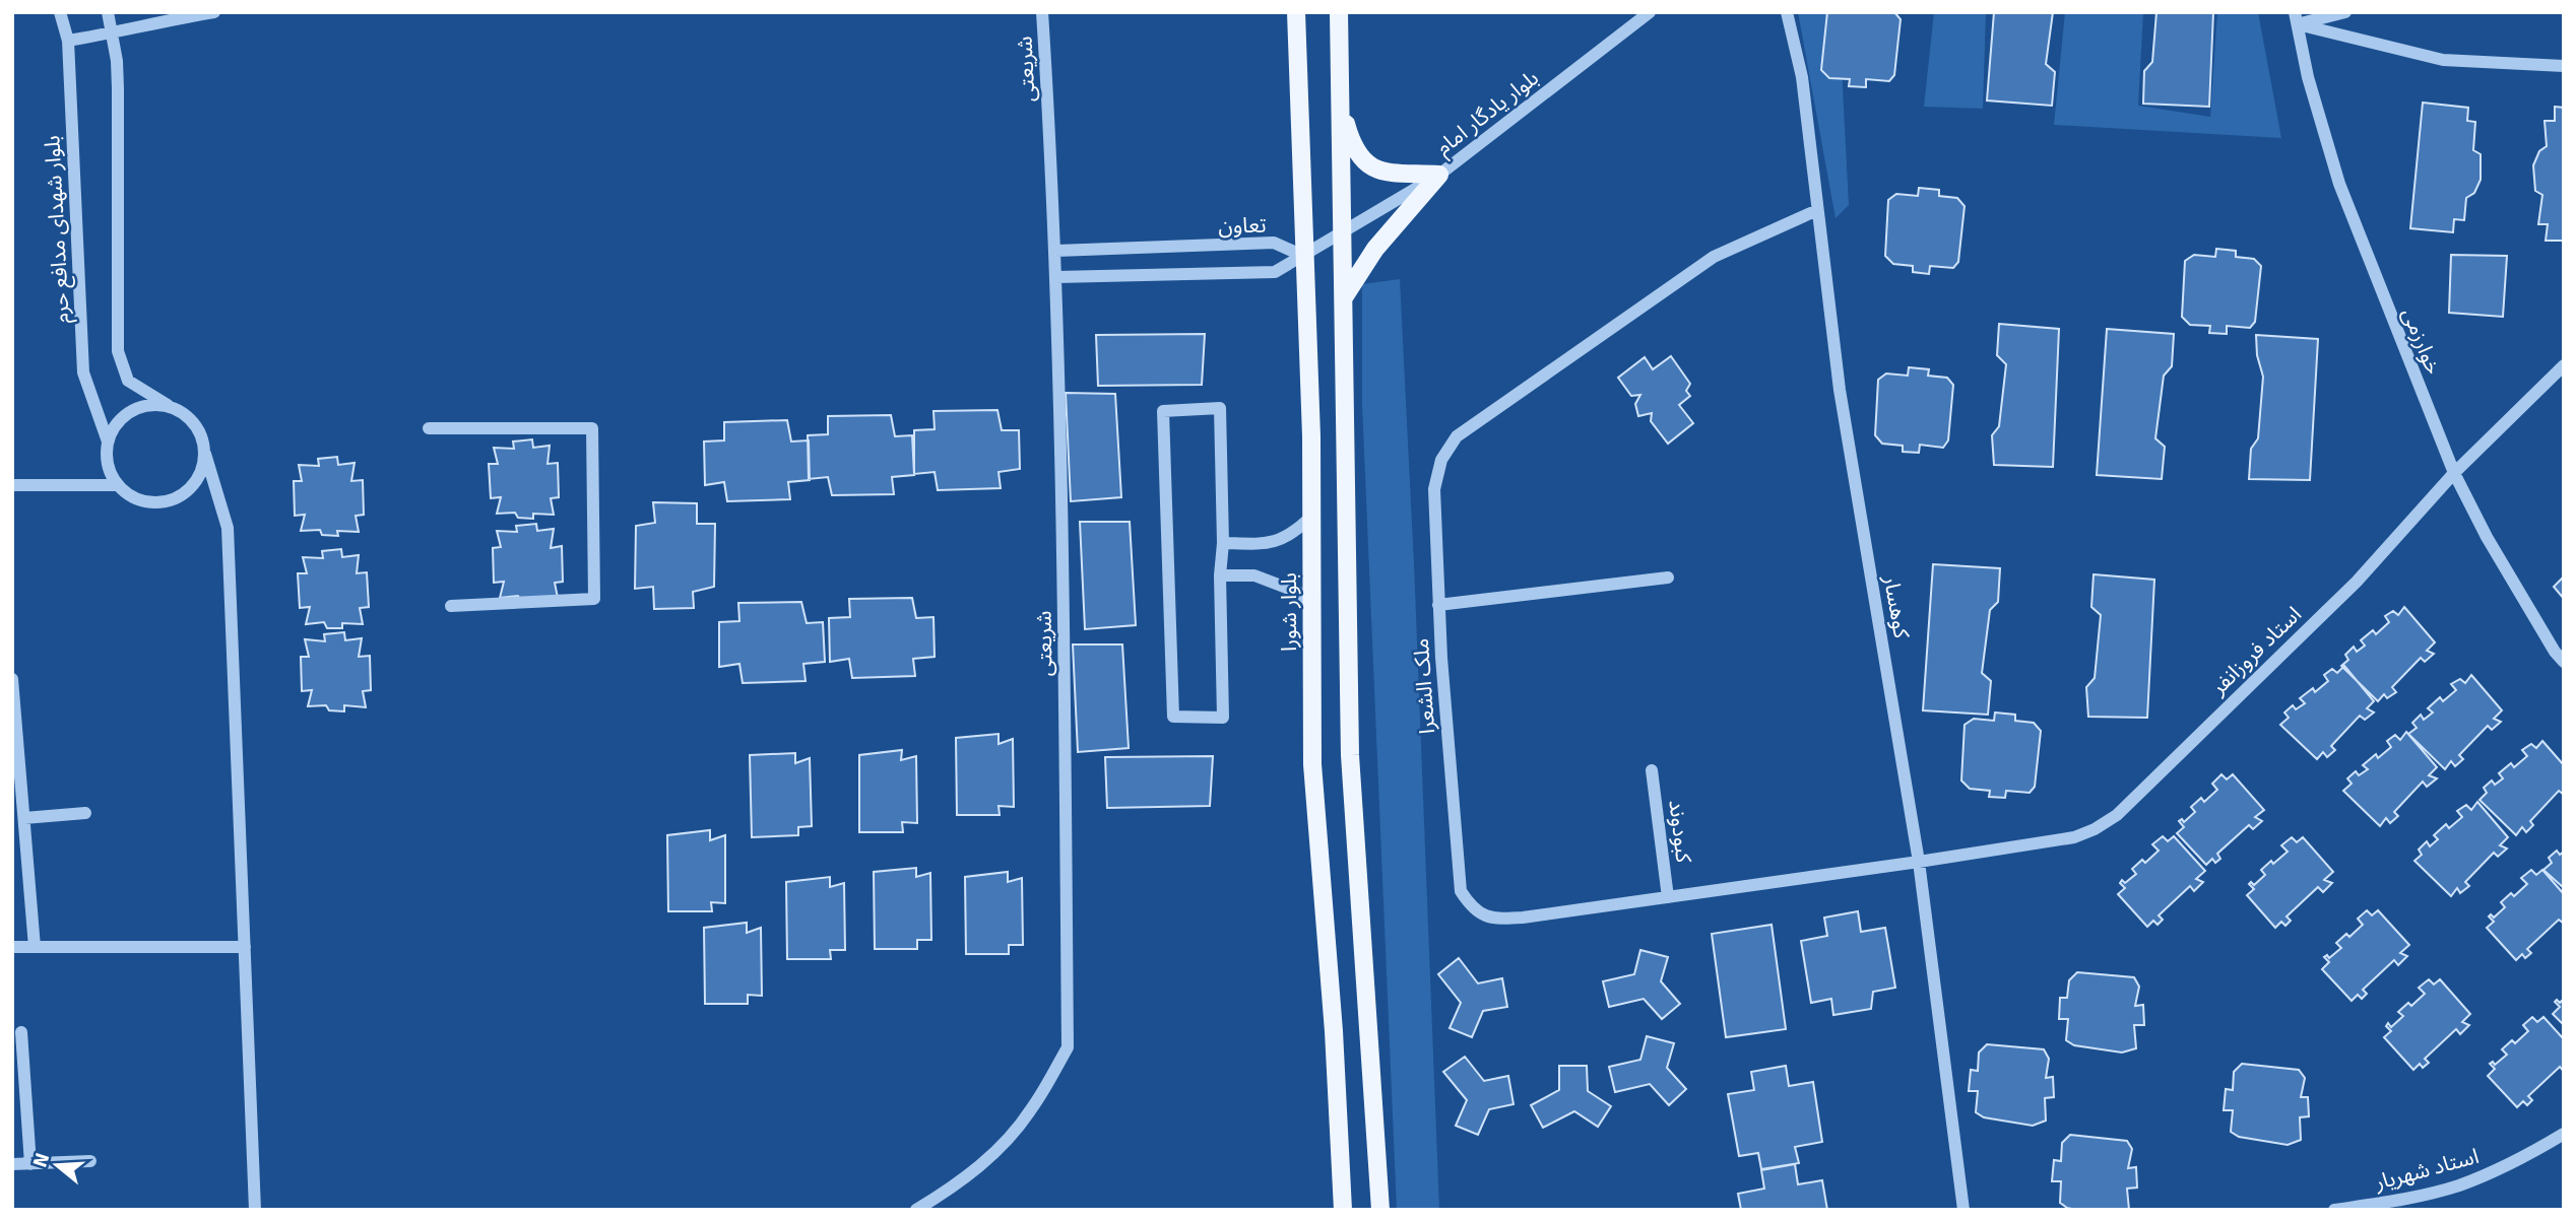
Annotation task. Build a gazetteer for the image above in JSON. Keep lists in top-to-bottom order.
{
  "streets": {
    "main road": ["بلوار شورا"],
    "street": [
      "شریعتی",
      "بلوار یادگار امام",
      "تعاون",
      "بلوار شهدای مدافع حرم",
      "خوارزمی",
      "کوهسار",
      "استاد فروزانفر",
      "ملک الشعرا",
      "کبودوند",
      "استاد شهریار"
    ]
  },
  "crossings": [
    ["شریعتی", "تعاون"],
    ["بلوار یادگار امام", "تعاون"],
    ["بلوار یادگار امام", "بلوار شورا"],
    ["تعاون", "بلوار شورا"],
    ["خوارزمی", "استاد فروزانفر"],
    ["کوهسار", "استاد فروزانفر"],
    ["کوهسار", "ملک الشعرا"],
    ["استاد فروزانفر", "ملک الشعرا"],
    ["ملک الشعرا", "کبودوند"]
  ],
  "north": "left"
}
